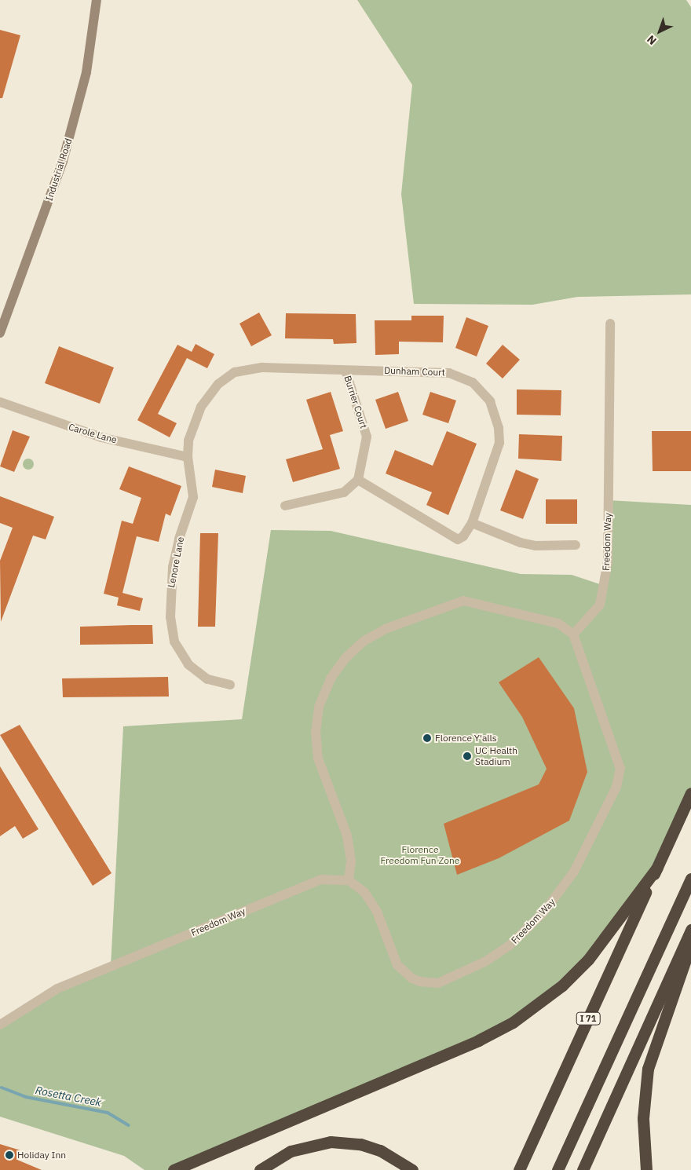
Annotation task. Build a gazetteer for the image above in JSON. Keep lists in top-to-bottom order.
{
  "streets": {
    "highway": ["I 71"],
    "main road": ["Industrial Road"],
    "street": [
      "Dunham Court",
      "Burrier Court",
      "Carole Lane",
      "Freedom Way",
      "Lenore Lane"
    ]
  },
  "crossings": [
    ["Dunham Court", "Burrier Court"],
    ["Dunham Court", "Carole Lane"],
    ["Dunham Court", "Lenore Lane"],
    ["Carole Lane", "Lenore Lane"]
  ],
  "water": ["Rosetta Creek"],
  "parks": ["Florence Freedom Fun Zone"],
  "places": ["Florence Y'alls", "UC Health Stadium", "Holiday Inn"],
  "north": "bottom left"
}
